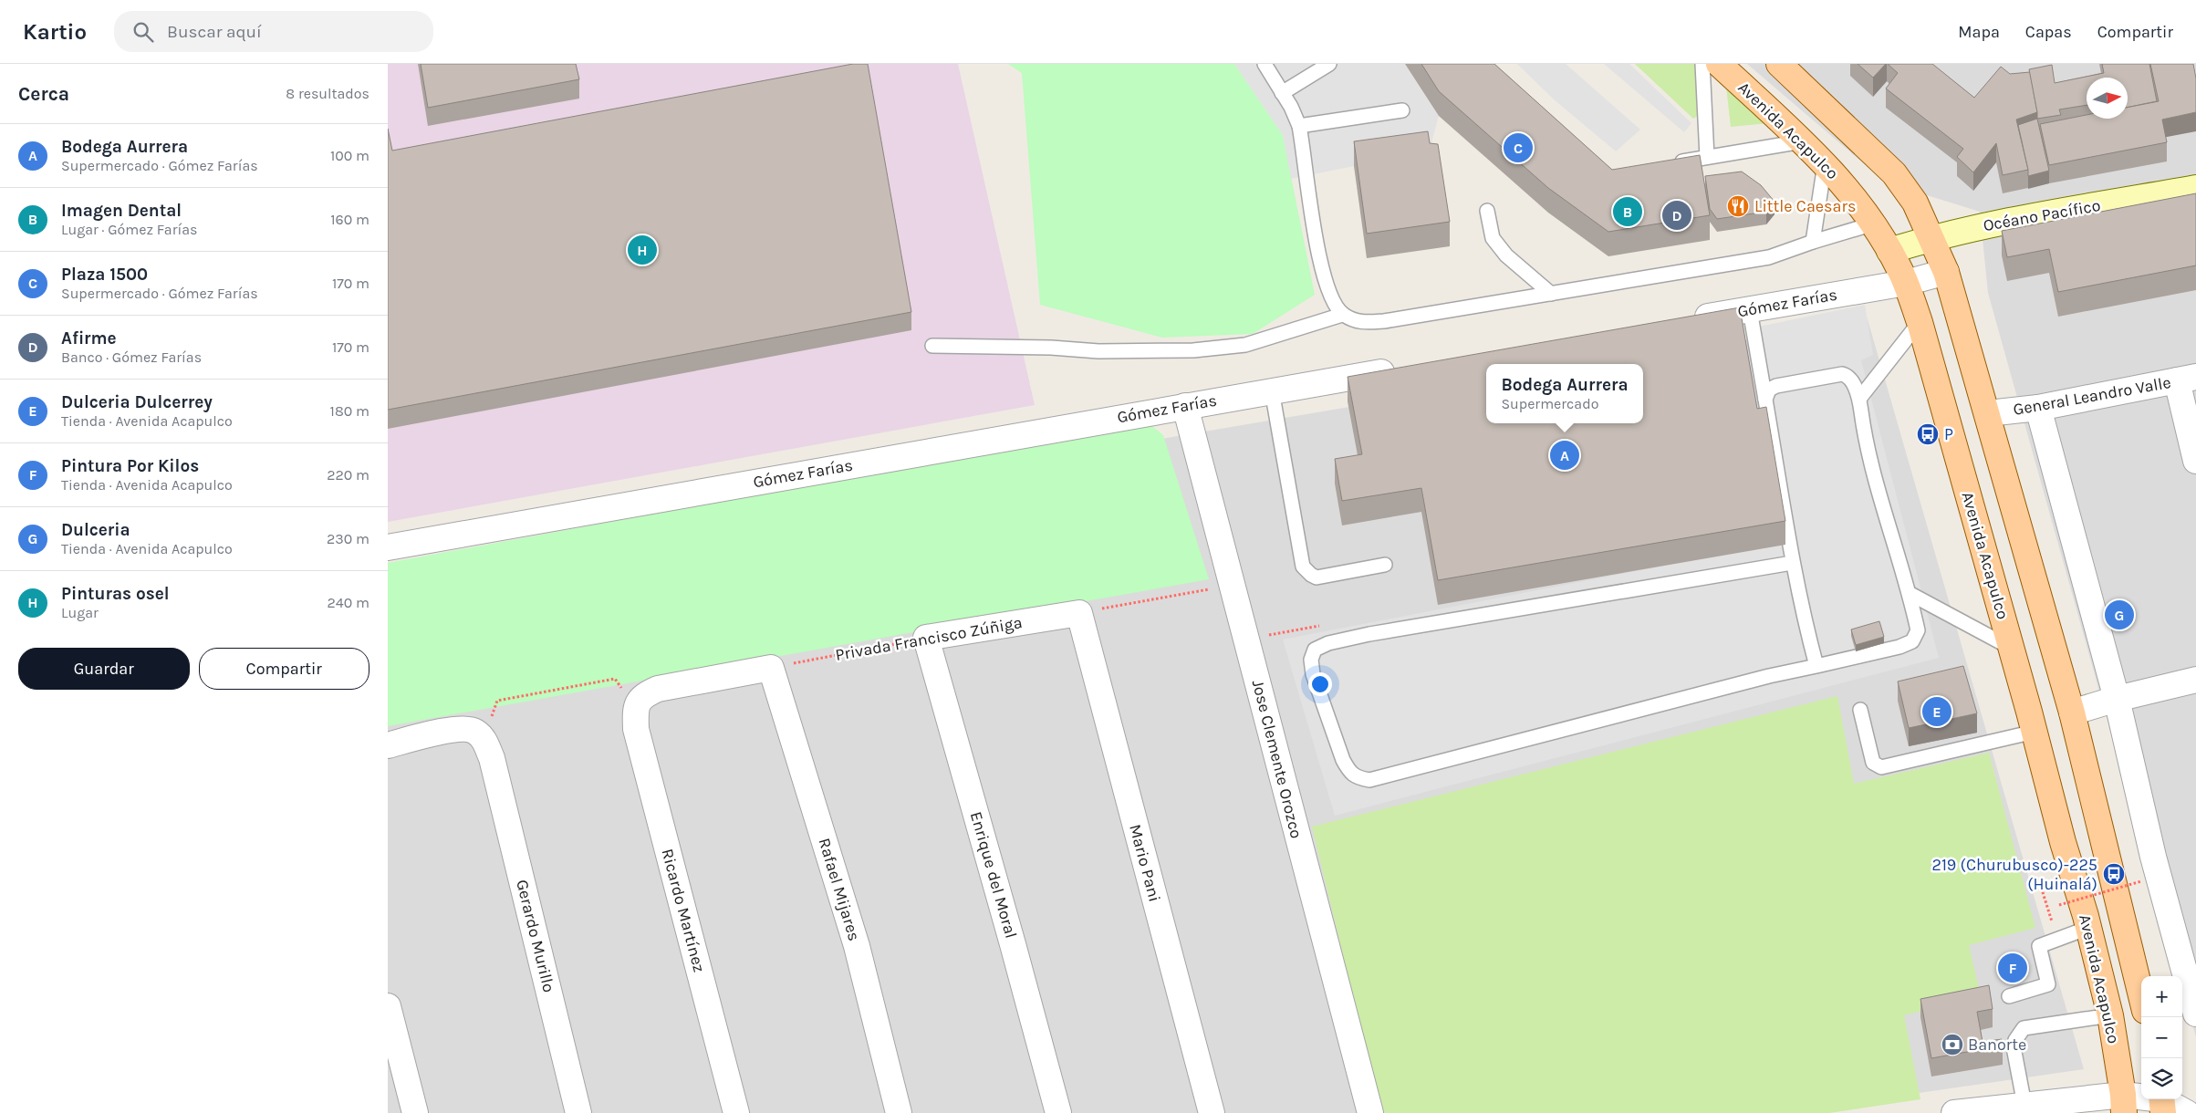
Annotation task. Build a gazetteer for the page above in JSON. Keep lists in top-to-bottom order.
{
  "streets": {
    "main road": ["Avenida Acapulco"],
    "street": [
      "Océano Pacífico",
      "Gómez Farías",
      "General Leandro Valle",
      "Privada Francisco Zúñiga",
      "Jose Clemente Orozco",
      "Mario Pani",
      "Enrique del Moral",
      "Rafael Mijares",
      "Ricardo Martínez",
      "Gerardo Murillo"
    ]
  },
  "crossings": [
    ["Avenida Acapulco", "Océano Pacífico"],
    ["Avenida Acapulco", "Gómez Farías"],
    ["Gómez Farías", "Jose Clemente Orozco"],
    ["Privada Francisco Zúñiga", "Mario Pani"],
    ["Privada Francisco Zúñiga", "Enrique del Moral"],
    ["Privada Francisco Zúñiga", "Rafael Mijares"]
  ],
  "places": {
    "restaurant": ["Little Caesars"],
    "bus stop": ["P", "219 (Churubusco)-225 (Huinalá)"],
    "bank": ["Banorte"]
  },
  "north": "right",
  "page": {
    "header": "Kartio",
    "search": "Buscar aquí",
    "nav": ["Mapa", "Capas", "Compartir"],
    "heading": ["Cerca", "8 resultados"],
    "list": [
      {
        "mark": "A",
        "name": "Bodega Aurrera",
        "note": "Supermercado · Gómez Farías",
        "value": "100 m"
      },
      {
        "mark": "B",
        "name": "Imagen Dental",
        "note": "Lugar · Gómez Farías",
        "value": "160 m"
      },
      {
        "mark": "C",
        "name": "Plaza 1500",
        "note": "Supermercado · Gómez Farías",
        "value": "170 m"
      },
      {
        "mark": "D",
        "name": "Afirme",
        "note": "Banco · Gómez Farías",
        "value": "170 m"
      },
      {
        "mark": "E",
        "name": "Dulceria Dulcerrey",
        "note": "Tienda · Avenida Acapulco",
        "value": "180 m"
      },
      {
        "mark": "F",
        "name": "Pintura Por Kilos",
        "note": "Tienda · Avenida Acapulco",
        "value": "220 m"
      },
      {
        "mark": "G",
        "name": "Dulceria",
        "note": "Tienda · Avenida Acapulco",
        "value": "230 m"
      },
      {
        "mark": "H",
        "name": "Pinturas osel",
        "note": "Lugar",
        "value": "240 m"
      }
    ],
    "pins": [
      "C",
      "B",
      "D",
      "H",
      "A",
      "G",
      "E",
      "F"
    ],
    "popup": ["Bodega Aurrera", "Supermercado"],
    "buttons": ["Guardar", "Compartir"],
    "map_buttons": ["+", "−"]
  }
}
